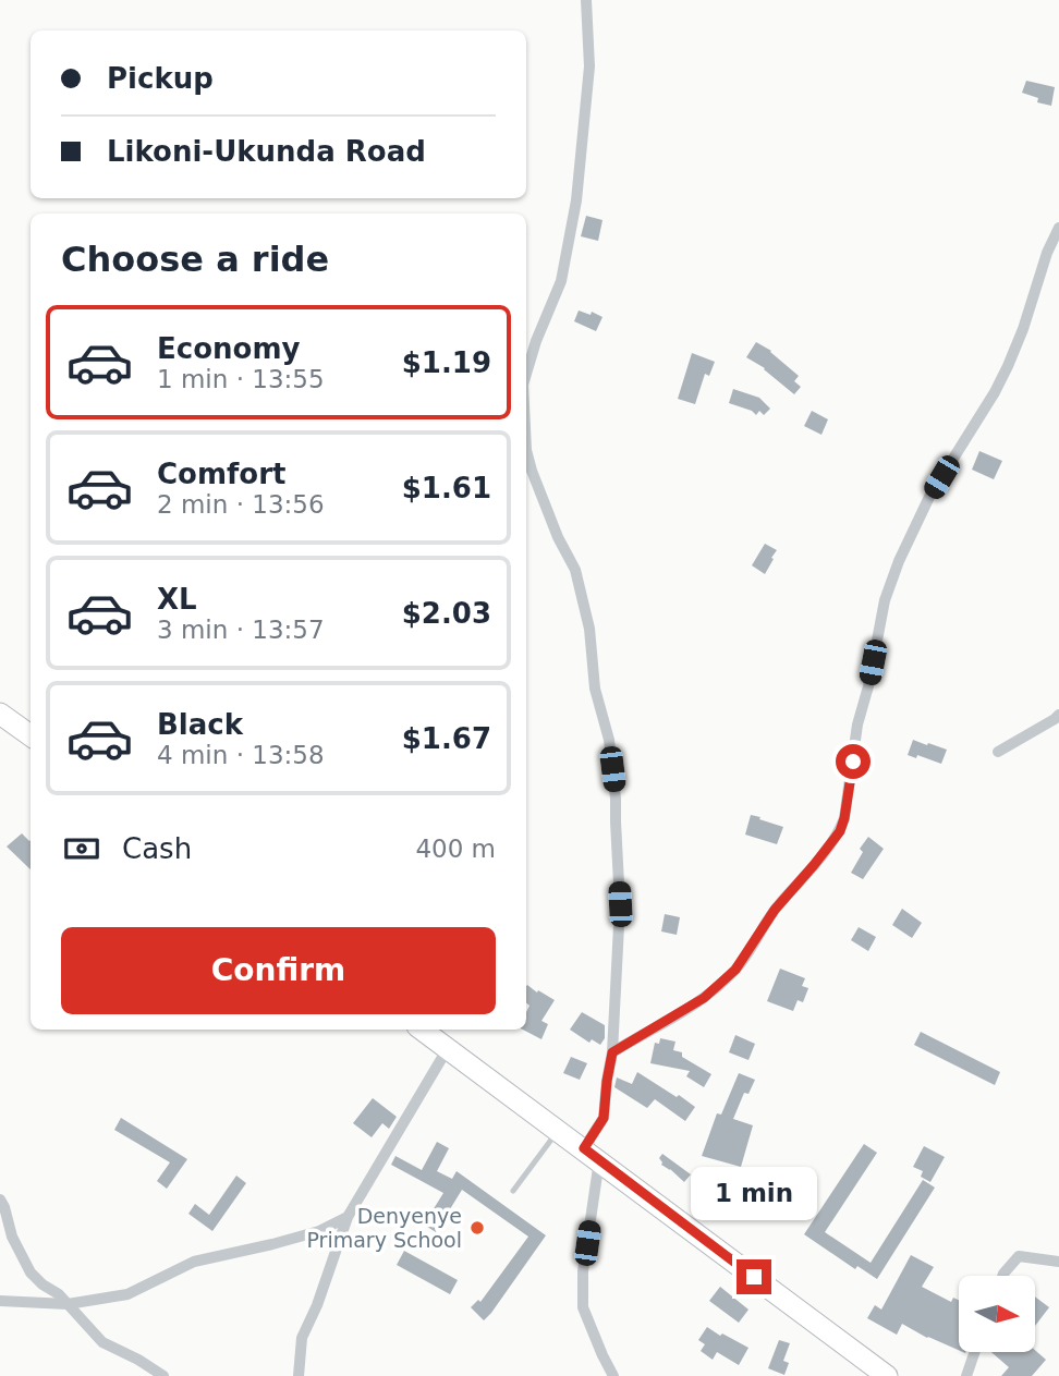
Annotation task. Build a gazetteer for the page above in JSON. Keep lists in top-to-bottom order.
{
  "places": ["Denyenye Primary School"],
  "north": "right",
  "page": {
    "banner": ["Pickup", "Likoni-Ukunda Road"],
    "heading": "Choose a ride",
    "list": [
      {
        "name": "Economy",
        "note": "1 min · 13:55",
        "value": "$1.19"
      },
      {
        "name": "Comfort",
        "note": "2 min · 13:56",
        "value": "$1.61"
      },
      {
        "name": "XL",
        "note": "3 min · 13:57",
        "value": "$2.03"
      },
      {
        "name": "Black",
        "note": "4 min · 13:58",
        "value": "$1.67"
      }
    ],
    "pay": ["Cash", "400 m"],
    "buttons": "Confirm",
    "bubble": "1 min"
  }
}
